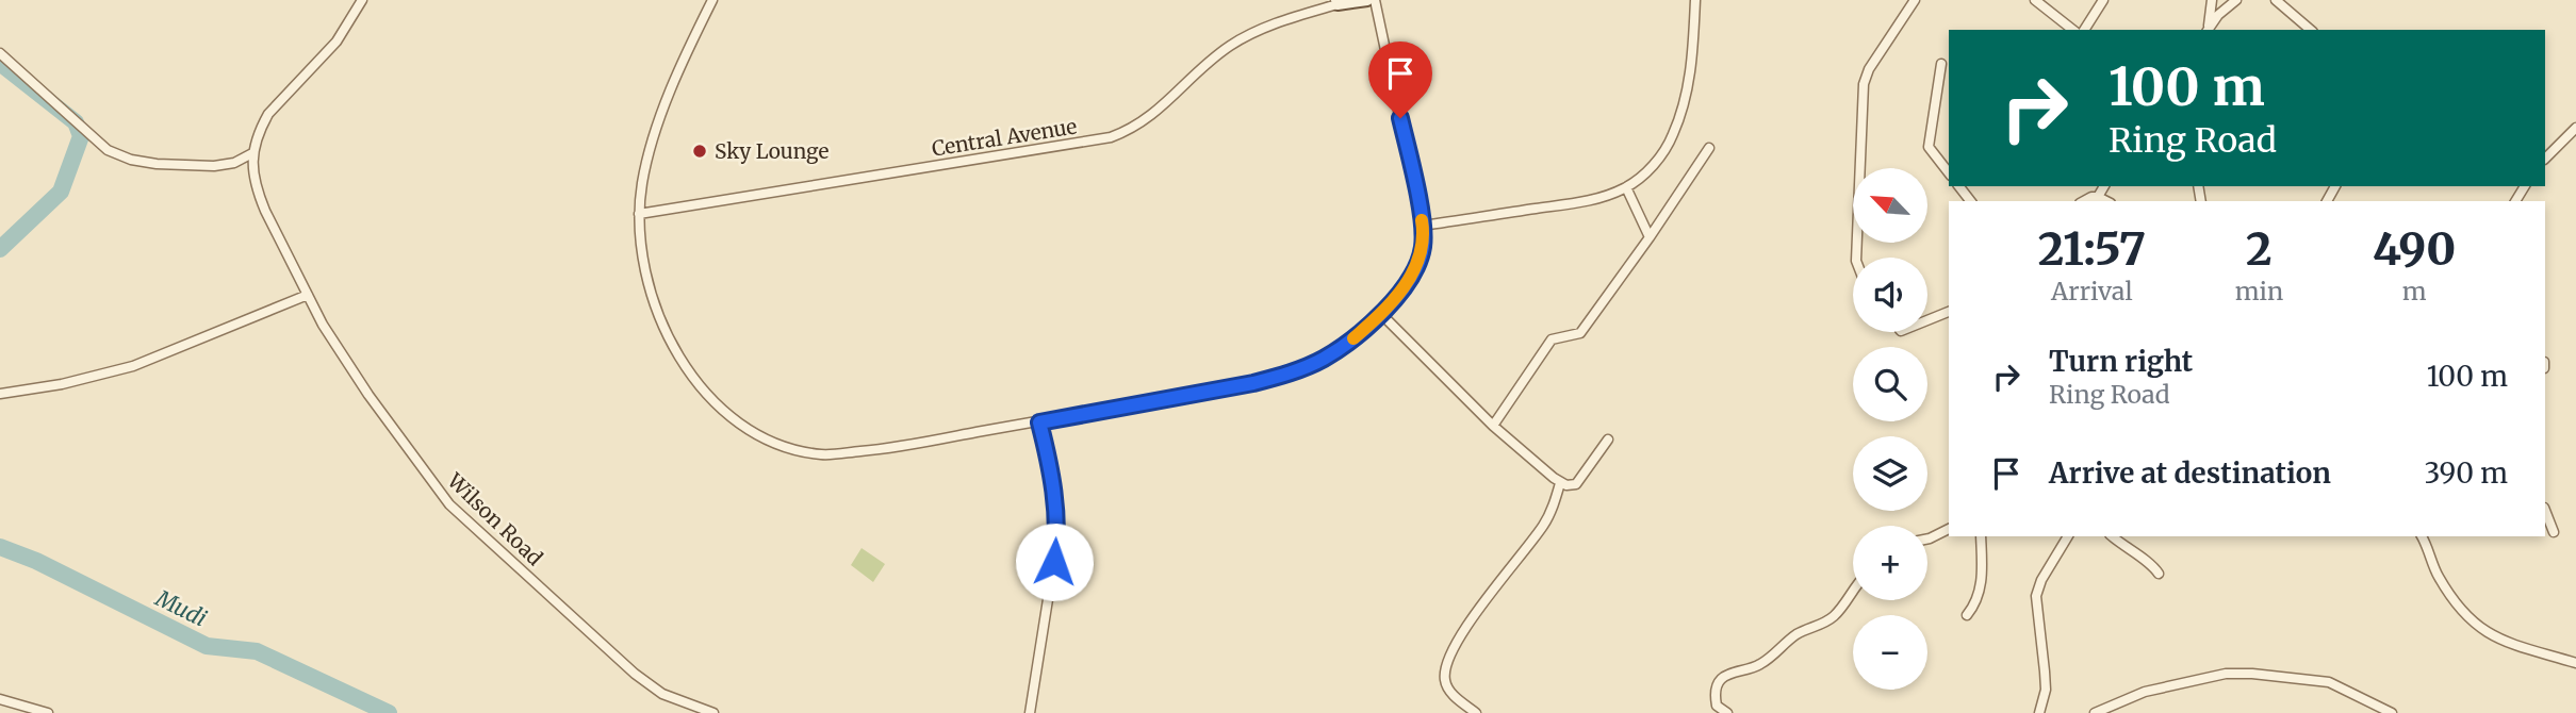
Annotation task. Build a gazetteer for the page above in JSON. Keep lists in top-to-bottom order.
{
  "streets": {
    "street": ["Central Avenue", "Wilson Road"]
  },
  "water": ["Mudi"],
  "places": ["Sky Lounge"],
  "north": "top left",
  "page": {
    "turn": ["100 m", "Ring Road"],
    "map_buttons": ["+", "−"],
    "eta": [
      "21:57",
      "Arrival",
      "2",
      "min",
      "490",
      "m"
    ],
    "list": [
      {
        "name": "Turn right",
        "note": "Ring Road",
        "value": "100 m"
      },
      {
        "name": "Arrive at destination",
        "value": "390 m"
      }
    ]
  }
}
